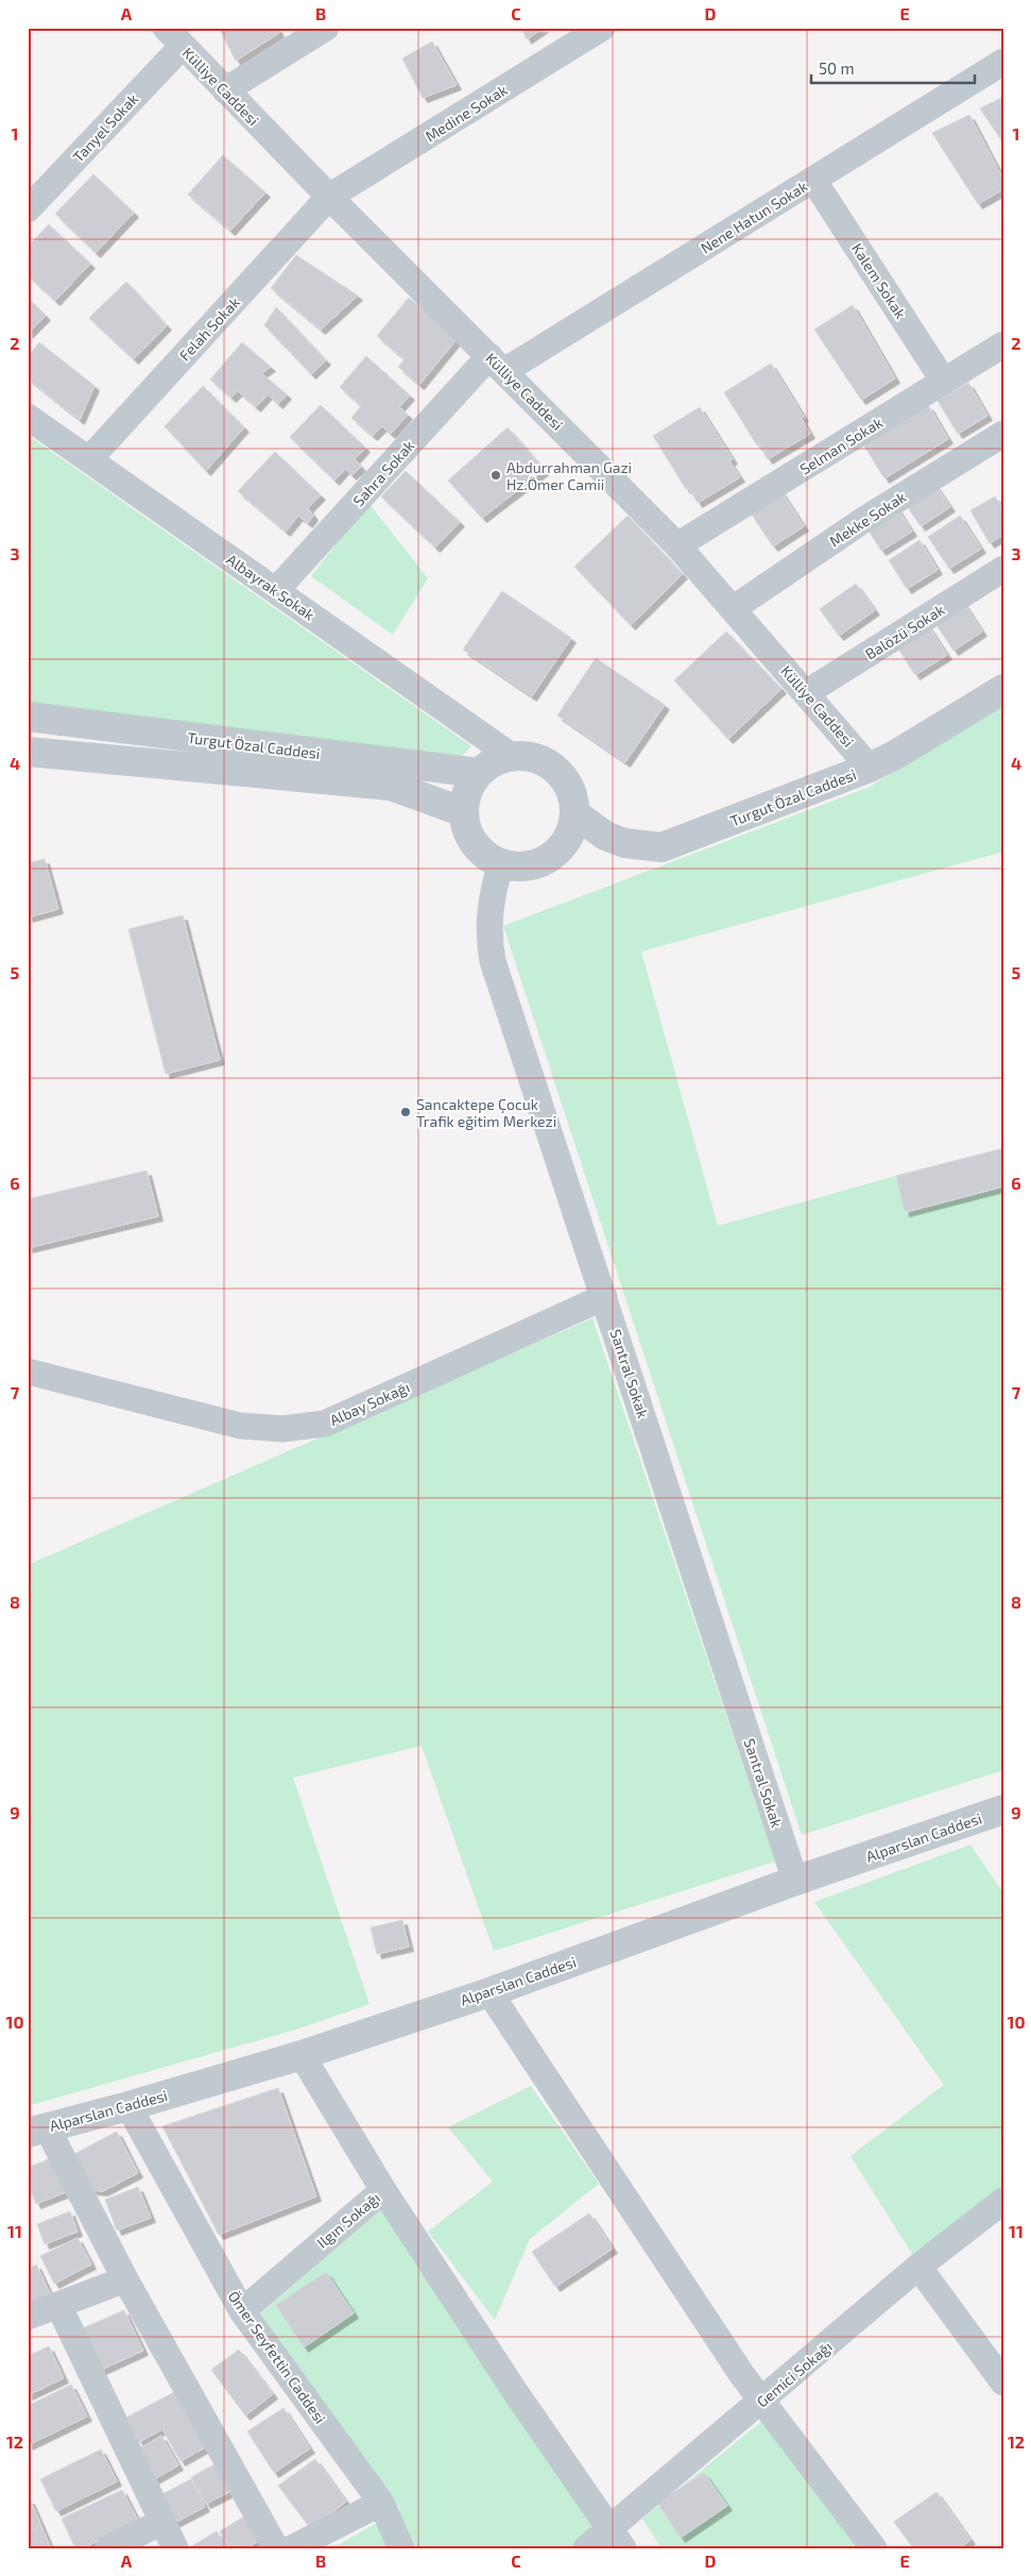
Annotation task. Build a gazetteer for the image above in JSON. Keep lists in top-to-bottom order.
{
  "streets": {
    "street": [
      "Külliye Caddesi",
      "Medine Sokak",
      "Tanyel Sokak",
      "Nene Hatun Sokak",
      "Kalem Sokak",
      "Felah Sokak",
      "Selman Sokak",
      "Sahra Sokak",
      "Mekke Sokak",
      "Albayrak Sokak",
      "Balözü Sokak",
      "Turgut Özal Caddesi",
      "Santral Sokak",
      "Albay Sokağı",
      "Alparslan Caddesi",
      "Ilgın Sokağı",
      "Ömer Seyfettin Caddesi",
      "Gemici Sokağı"
    ]
  },
  "crossings": [
    ["Külliye Caddesi", "Medine Sokak"],
    ["Külliye Caddesi", "Tanyel Sokak"],
    ["Külliye Caddesi", "Nene Hatun Sokak"],
    ["Külliye Caddesi", "Felah Sokak"],
    ["Külliye Caddesi", "Selman Sokak"],
    ["Külliye Caddesi", "Sahra Sokak"],
    ["Külliye Caddesi", "Mekke Sokak"],
    ["Külliye Caddesi", "Balözü Sokak"],
    ["Külliye Caddesi", "Turgut Özal Caddesi"],
    ["Medine Sokak", "Felah Sokak"],
    ["Nene Hatun Sokak", "Kalem Sokak"],
    ["Nene Hatun Sokak", "Sahra Sokak"],
    ["Kalem Sokak", "Selman Sokak"],
    ["Felah Sokak", "Albayrak Sokak"],
    ["Sahra Sokak", "Albayrak Sokak"],
    ["Albayrak Sokak", "Turgut Özal Caddesi"],
    ["Albayrak Sokak", "Santral Sokak"],
    ["Turgut Özal Caddesi", "Santral Sokak"],
    ["Santral Sokak", "Albay Sokağı"],
    ["Santral Sokak", "Alparslan Caddesi"],
    ["Alparslan Caddesi", "Ilgın Sokağı"],
    ["Alparslan Caddesi", "Ömer Seyfettin Caddesi"],
    ["Ilgın Sokağı", "Ömer Seyfettin Caddesi"]
  ],
  "places": ["Abdurrahman Gazi Hz.Ömer Camii", "Sancaktepe Çocuk Trafik eğitim Merkezi"],
  "scale_bar": "50 m",
  "grid": {
    "columns": [
      "A",
      "B",
      "C",
      "D",
      "E"
    ],
    "rows": [
      "1",
      "2",
      "3",
      "4",
      "5",
      "6",
      "7",
      "8",
      "9",
      "10",
      "11",
      "12"
    ]
  }
}
